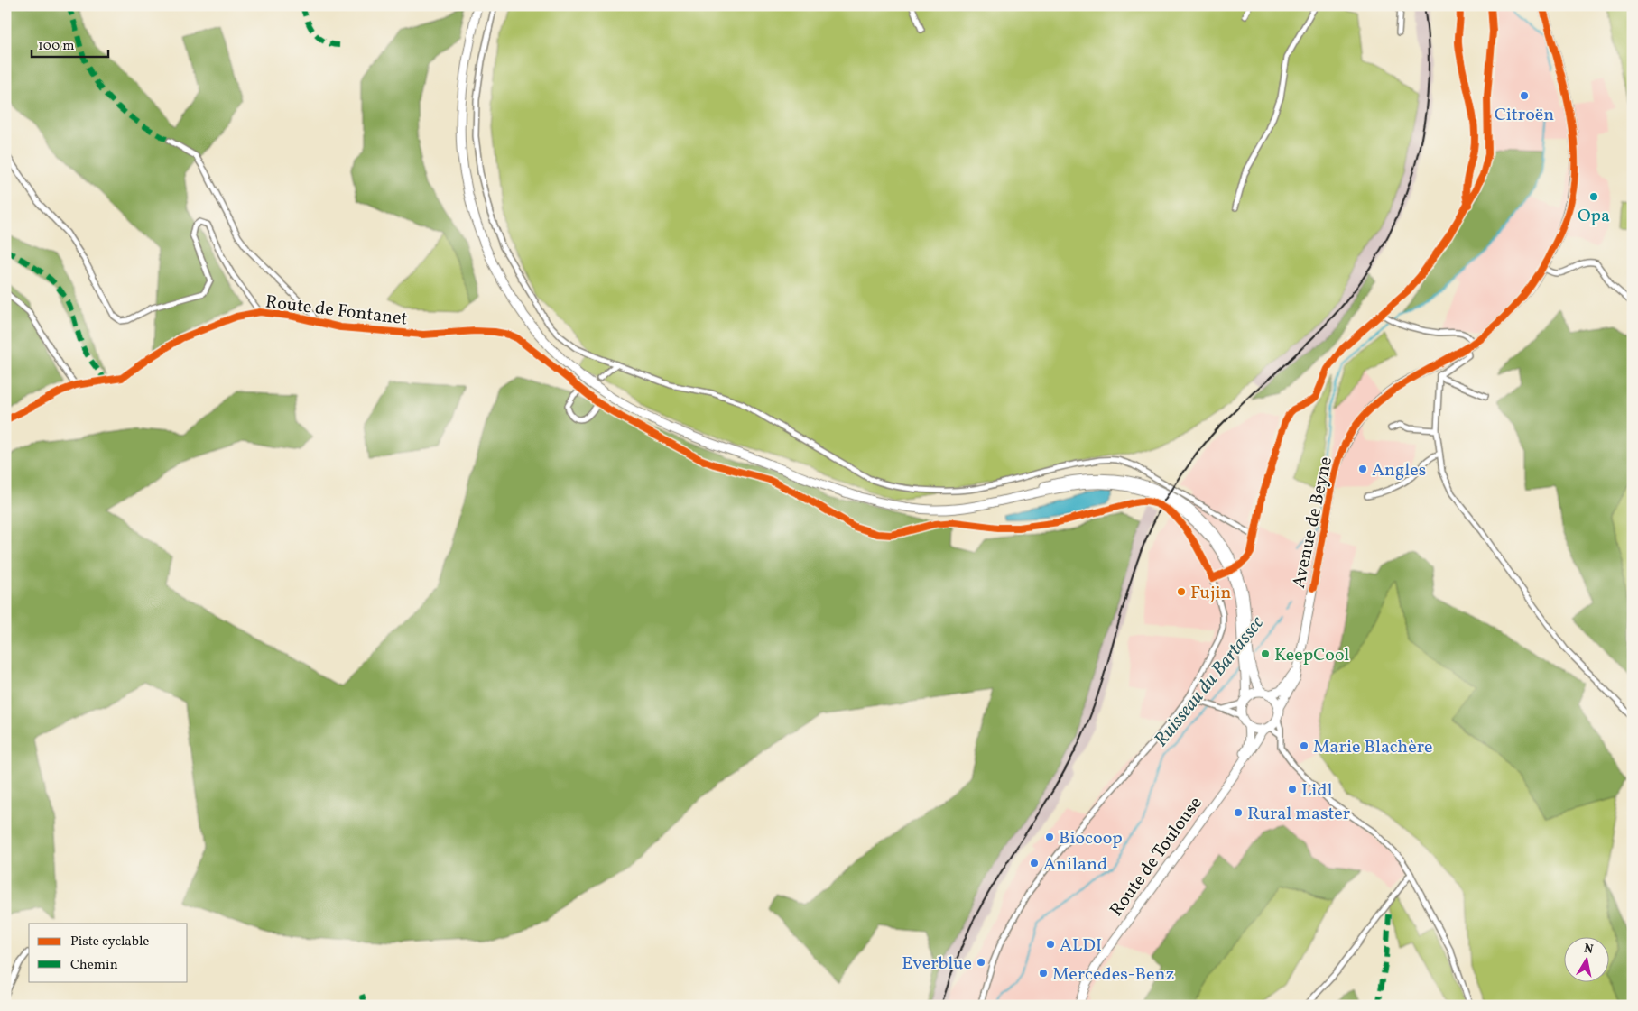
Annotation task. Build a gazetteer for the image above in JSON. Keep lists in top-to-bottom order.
{
  "streets": {
    "main road": ["Avenue de Beyne", "Route de Toulouse"],
    "street": ["Route de Fontanet"]
  },
  "crossings": [
    ["Avenue de Beyne", "Route de Toulouse"]
  ],
  "water": ["Ruisseau du Bartassec"],
  "places": [
    "Citroën",
    "Opa",
    "Angles",
    "Fujin",
    "KeepCool",
    "Marie Blachère",
    "Lidl",
    "Rural master",
    "Biocoop",
    "Aniland",
    "ALDI",
    "Everblue",
    "Mercedes-Benz"
  ],
  "legend": ["Piste cyclable", "Chemin"],
  "scale_bar": "100 m",
  "north": "top"
}
